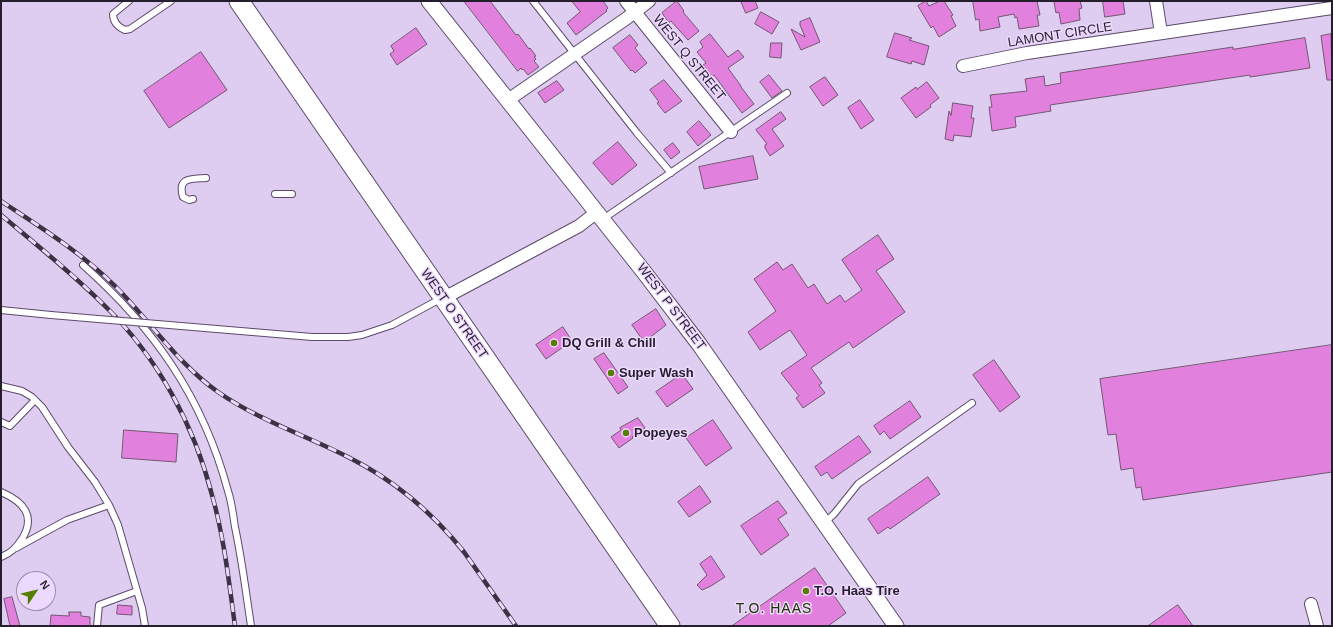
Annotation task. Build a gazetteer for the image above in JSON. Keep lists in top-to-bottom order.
{
  "streets": {
    "main road": ["WEST O STREET"],
    "street": ["LAMONT CIRCLE", "WEST Q STREET", "WEST P STREET"]
  },
  "districts": ["T.O. HAAS"],
  "places": [
    "DQ Grill & Chill",
    "Super Wash",
    "Popeyes",
    "T.O. Haas Tire"
  ],
  "north": "top right"
}
